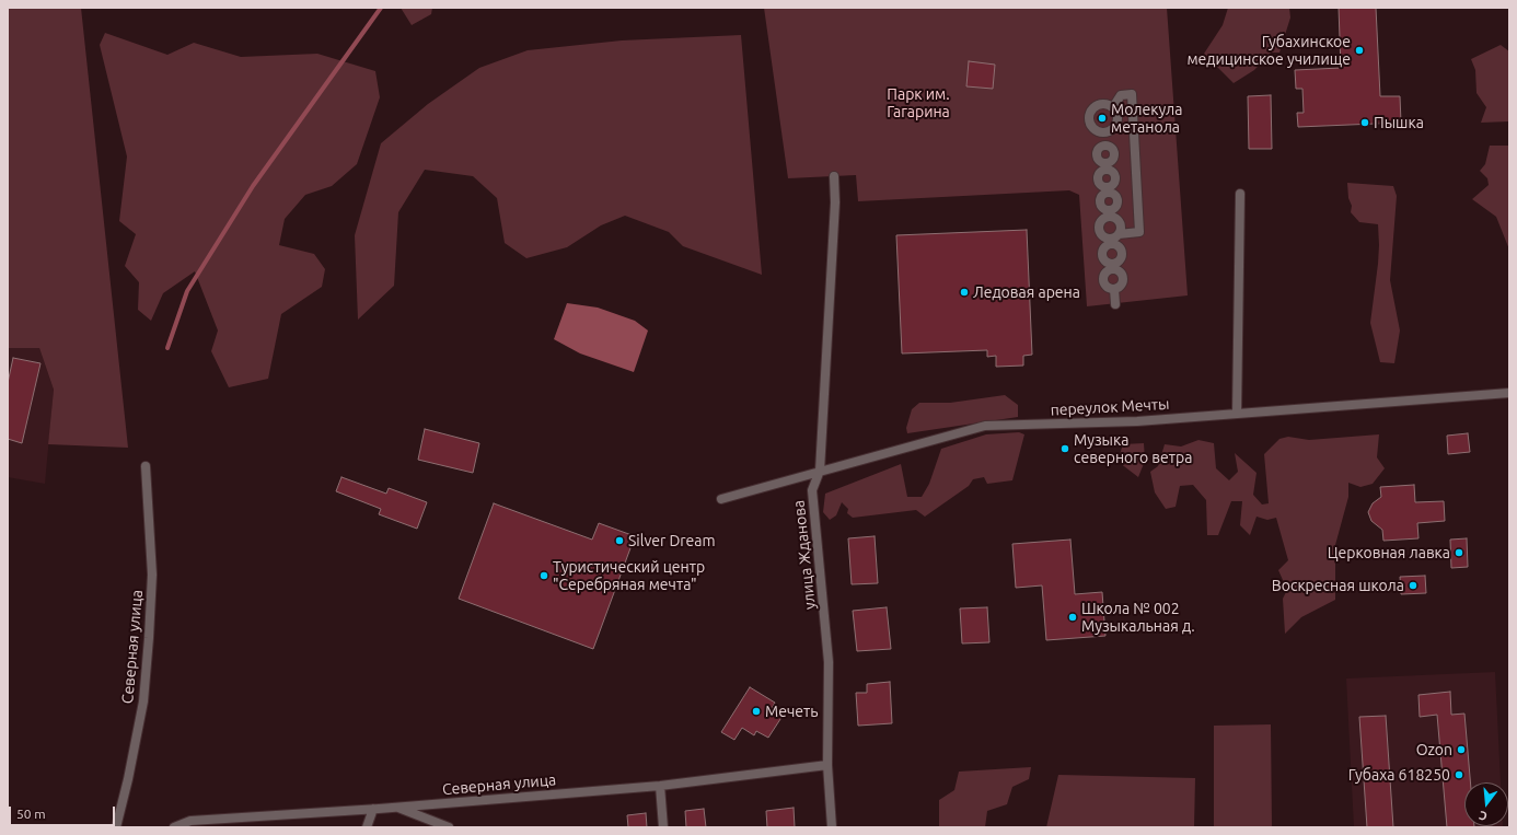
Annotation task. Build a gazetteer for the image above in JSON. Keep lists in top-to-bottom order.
{
  "streets": {
    "street": ["переулок Мечты", "улица Жданова", "Северная улица"]
  },
  "crossings": [
    ["переулок Мечты", "улица Жданова"],
    ["улица Жданова", "Северная улица"]
  ],
  "parks": ["Парк им. Гагарина"],
  "places": [
    "Губахинское медицинское училище",
    "Молекула метанола",
    "Пышка",
    "Ледовая арена",
    "Музыка северного ветра",
    "Silver Dream",
    "Церковная лавка",
    "Туристический центр \"Серебряная мечта\"",
    "Воскресная школа",
    "Школа № 002 Музыкальная д.",
    "Мечеть",
    "Ozon",
    "Губаха 618250"
  ],
  "scale_bar": "50 m",
  "north": "bottom"
}
